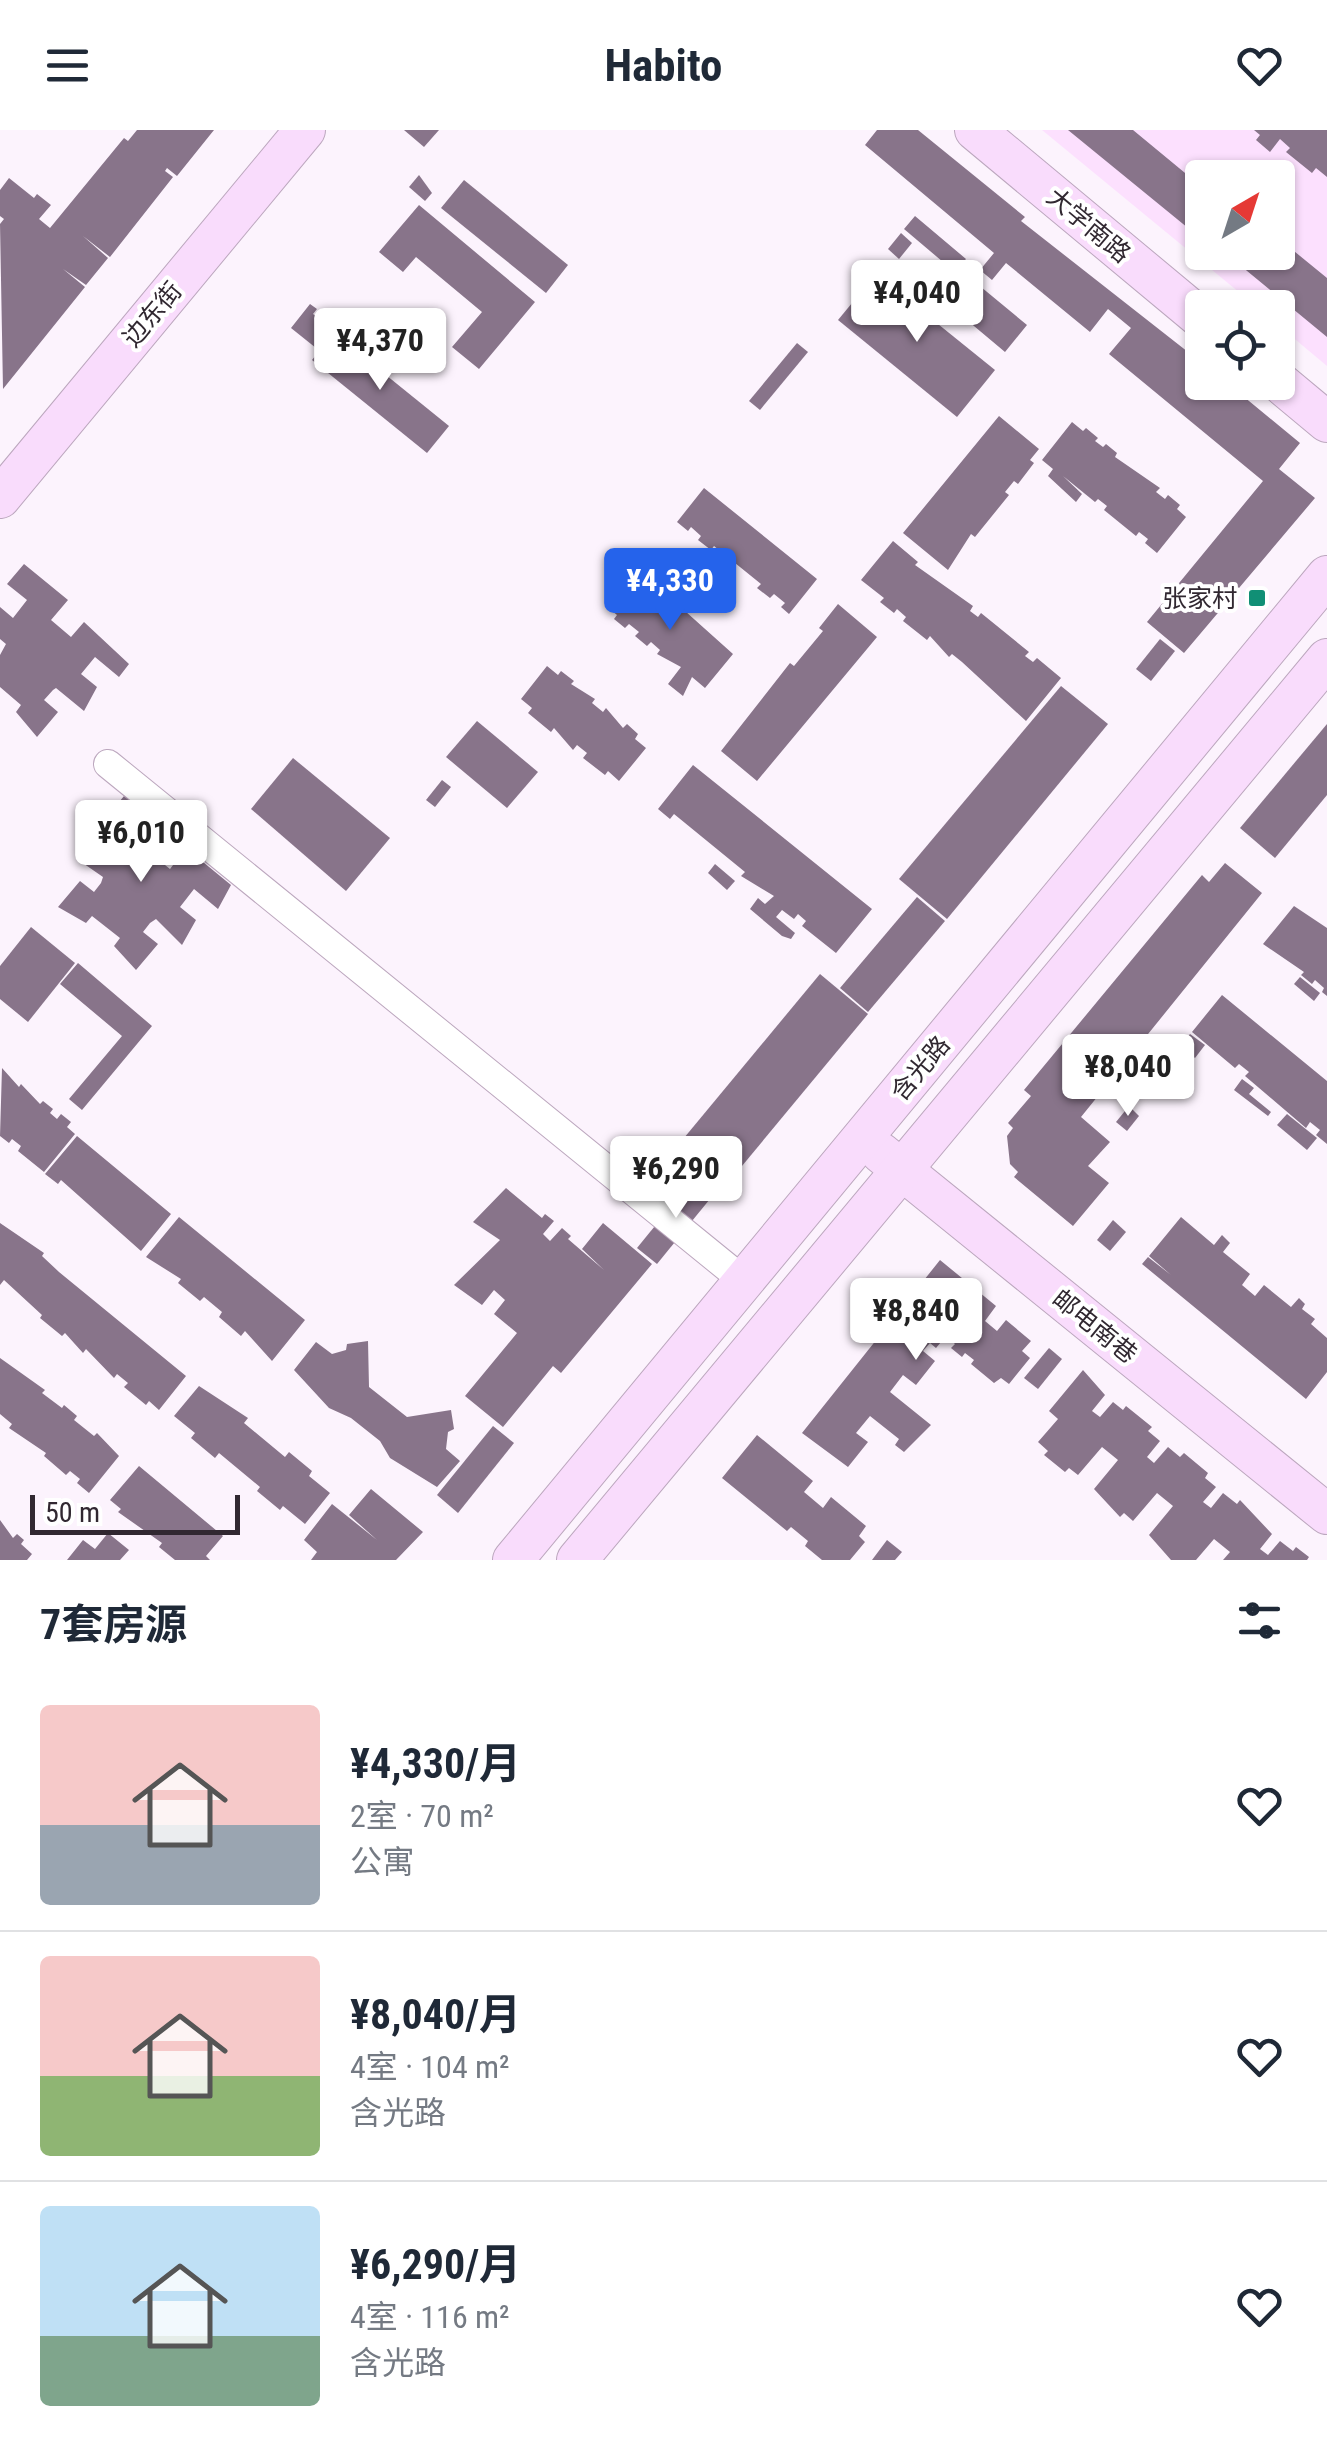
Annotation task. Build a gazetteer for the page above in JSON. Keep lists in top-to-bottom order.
{
  "streets": {
    "main road": [
      "大学南路",
      "边东街",
      "含光路",
      "邮电南巷"
    ]
  },
  "crossings": [
    ["含光路", "邮电南巷"]
  ],
  "places": {
    "transit": ["张家村"]
  },
  "scale_bar": "50 m",
  "north": "top right",
  "page": {
    "header": "Habito",
    "price": [
      "¥4,040",
      "¥4,370",
      "¥4,330",
      "¥6,010",
      "¥8,040",
      "¥6,290",
      "¥8,840"
    ],
    "scale": "50 m",
    "heading": "7套房源",
    "list": [
      {
        "name": "¥4,330/月",
        "note": "2室 · 70 m² · 公寓"
      },
      {
        "name": "¥8,040/月",
        "note": "4室 · 104 m² · 含光路"
      },
      {
        "name": "¥6,290/月",
        "note": "4室 · 116 m² · 含光路"
      }
    ]
  }
}
